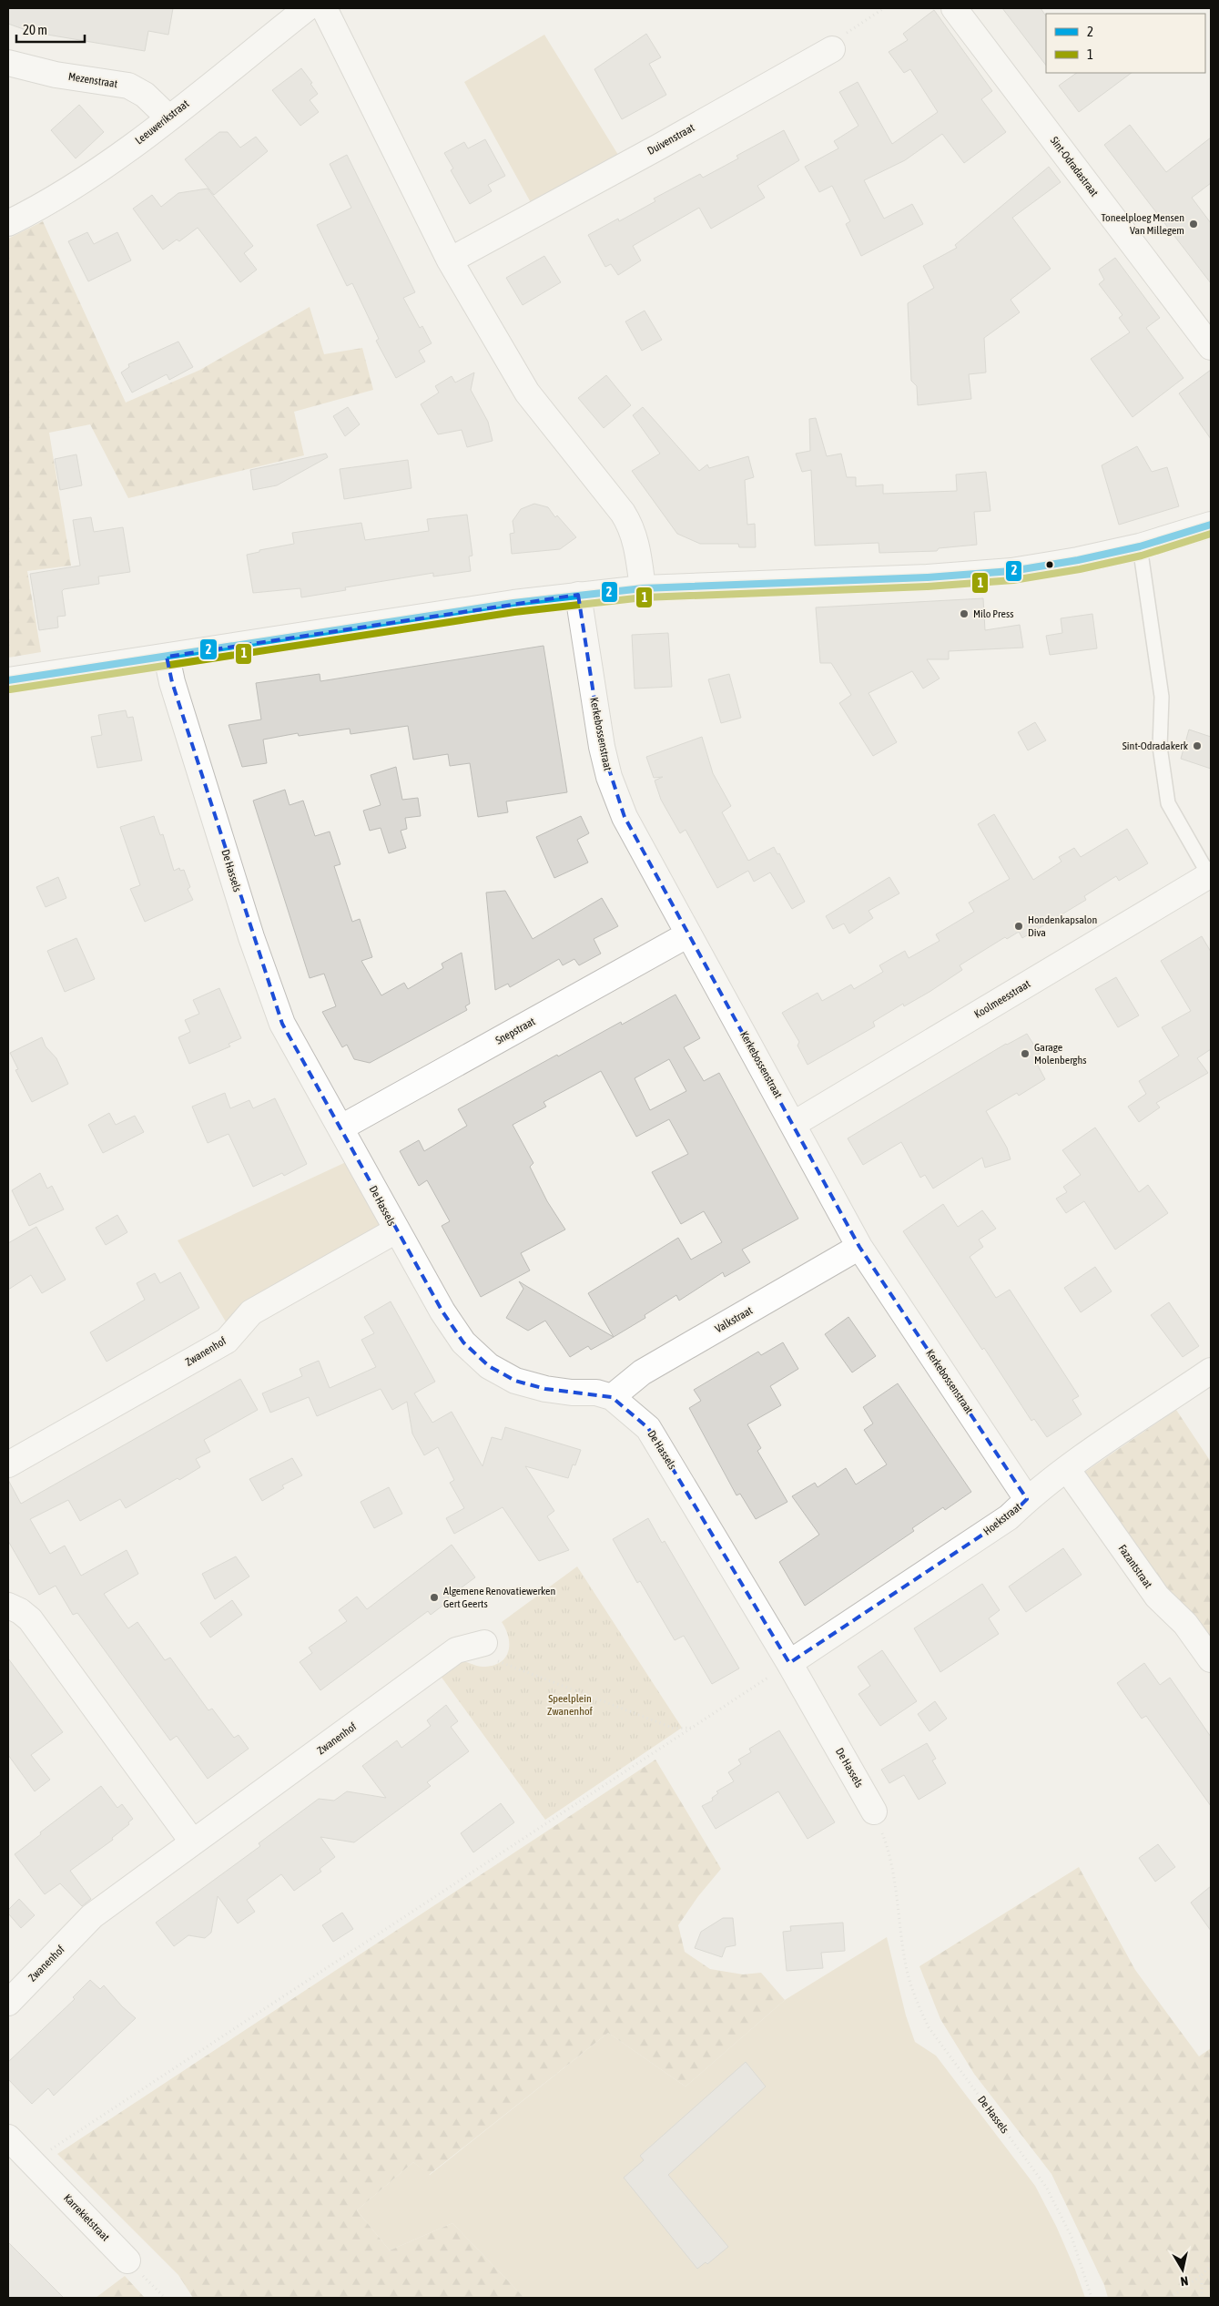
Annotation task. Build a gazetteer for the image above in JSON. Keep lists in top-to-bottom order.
{
  "streets": {
    "street": [
      "Mezenstraat",
      "Leeuwerikstraat",
      "Duivenstraat",
      "Sint-Odradastraat",
      "Kerkebossenstraat",
      "De Hassels",
      "Koolmeesstraat",
      "Snepstraat",
      "Valkstraat",
      "Zwanenhof",
      "Hoekstraat",
      "Fazantstraat",
      "Karrekietstraat"
    ]
  },
  "crossings": [
    ["Mezenstraat", "Leeuwerikstraat"],
    ["Kerkebossenstraat", "Koolmeesstraat"],
    ["Kerkebossenstraat", "Snepstraat"],
    ["Kerkebossenstraat", "Valkstraat"],
    ["Kerkebossenstraat", "Hoekstraat"],
    ["De Hassels", "Snepstraat"],
    ["De Hassels", "Valkstraat"],
    ["De Hassels", "Zwanenhof"],
    ["De Hassels", "Hoekstraat"],
    ["Hoekstraat", "Fazantstraat"]
  ],
  "parks": ["Speelplein Zwanenhof"],
  "places": [
    "Toneelploeg Mensen Van Millegem",
    "Milo Press",
    "Sint-Odradakerk",
    "Hondenkapsalon Diva",
    "Garage Molenberghs",
    "Algemene Renovatiewerken Gert Geerts"
  ],
  "lines": ["transit line 2", "transit line 1"],
  "legend": ["2", "1"],
  "scale_bar": "20 m",
  "north": "bottom"
}
